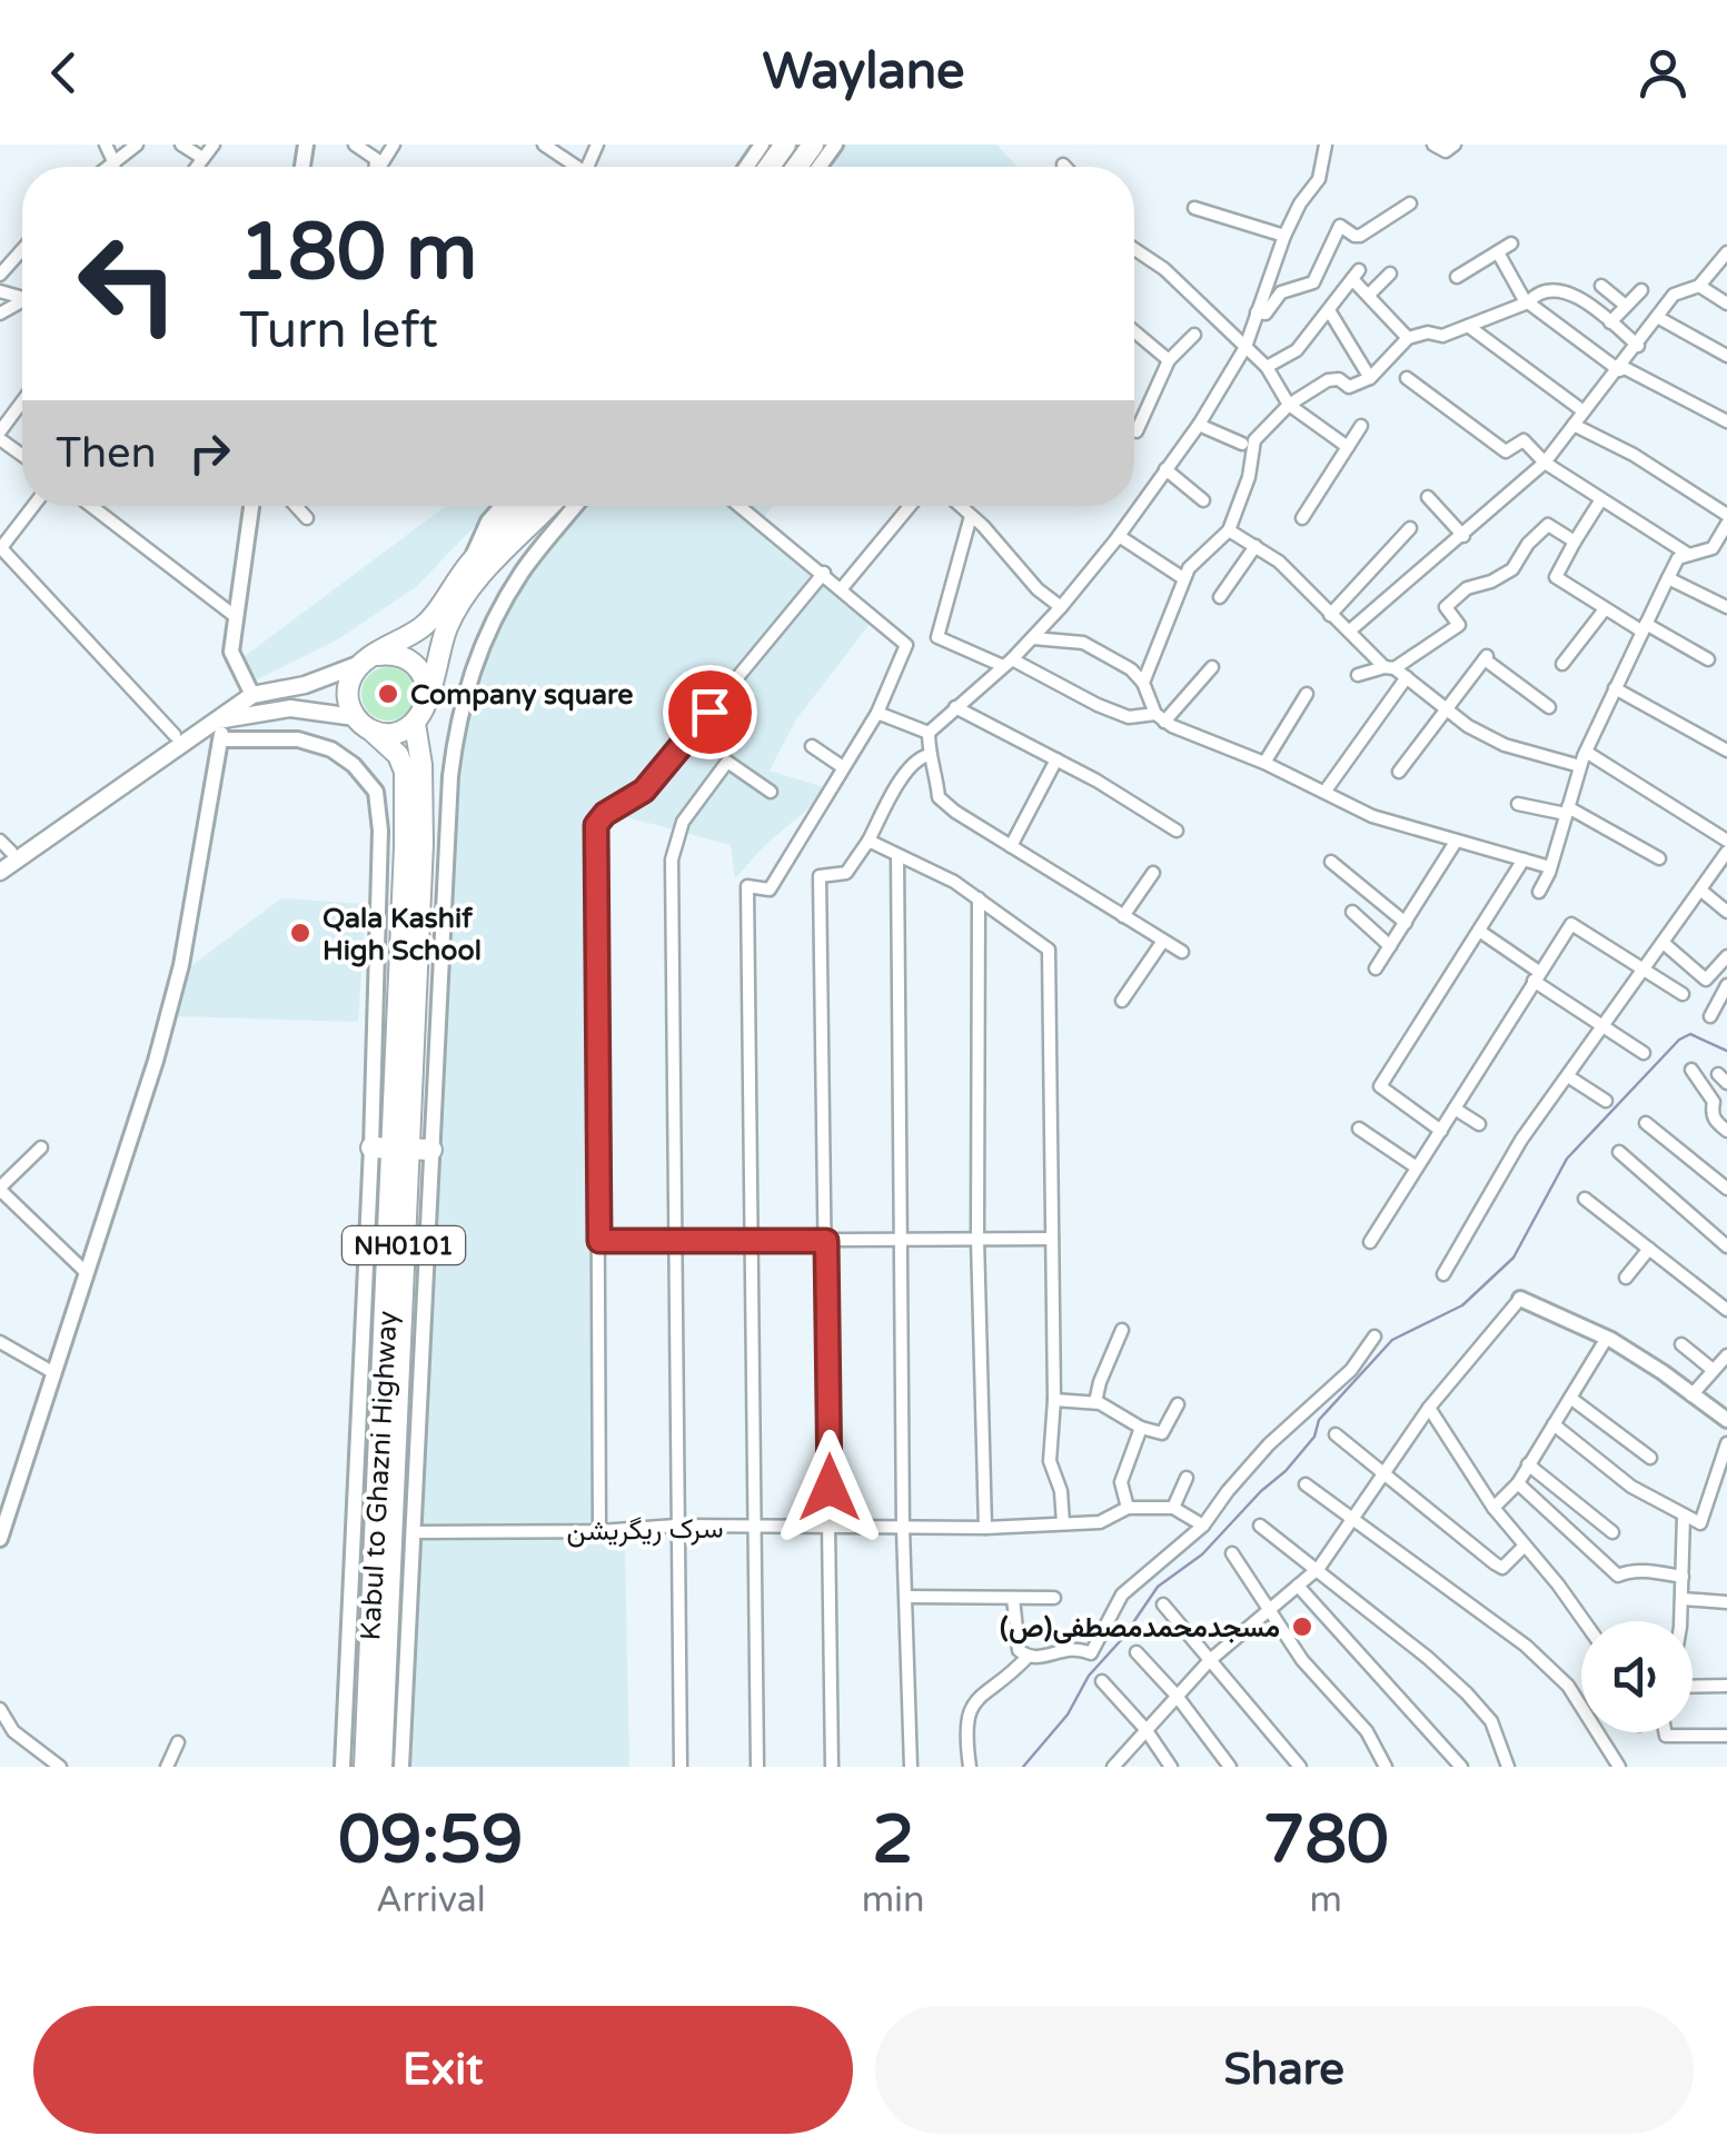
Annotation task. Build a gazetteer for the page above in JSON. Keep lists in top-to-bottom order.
{
  "streets": {
    "highway": ["NH0101", "Kabul to Ghazni Highway"],
    "street": ["سرک ریگریشن"]
  },
  "crossings": [
    ["NH0101", "Kabul to Ghazni Highway"]
  ],
  "places": ["Company square", "Qala Kashif High School", "مسجدمحمدمصطفی(ص)"],
  "page": {
    "header": "Waylane",
    "turn": ["180 m", "Turn left"],
    "then": "Then",
    "eta": [
      "09:59",
      "Arrival",
      "2",
      "min",
      "780",
      "m"
    ],
    "buttons": ["Exit", "Share"]
  }
}
